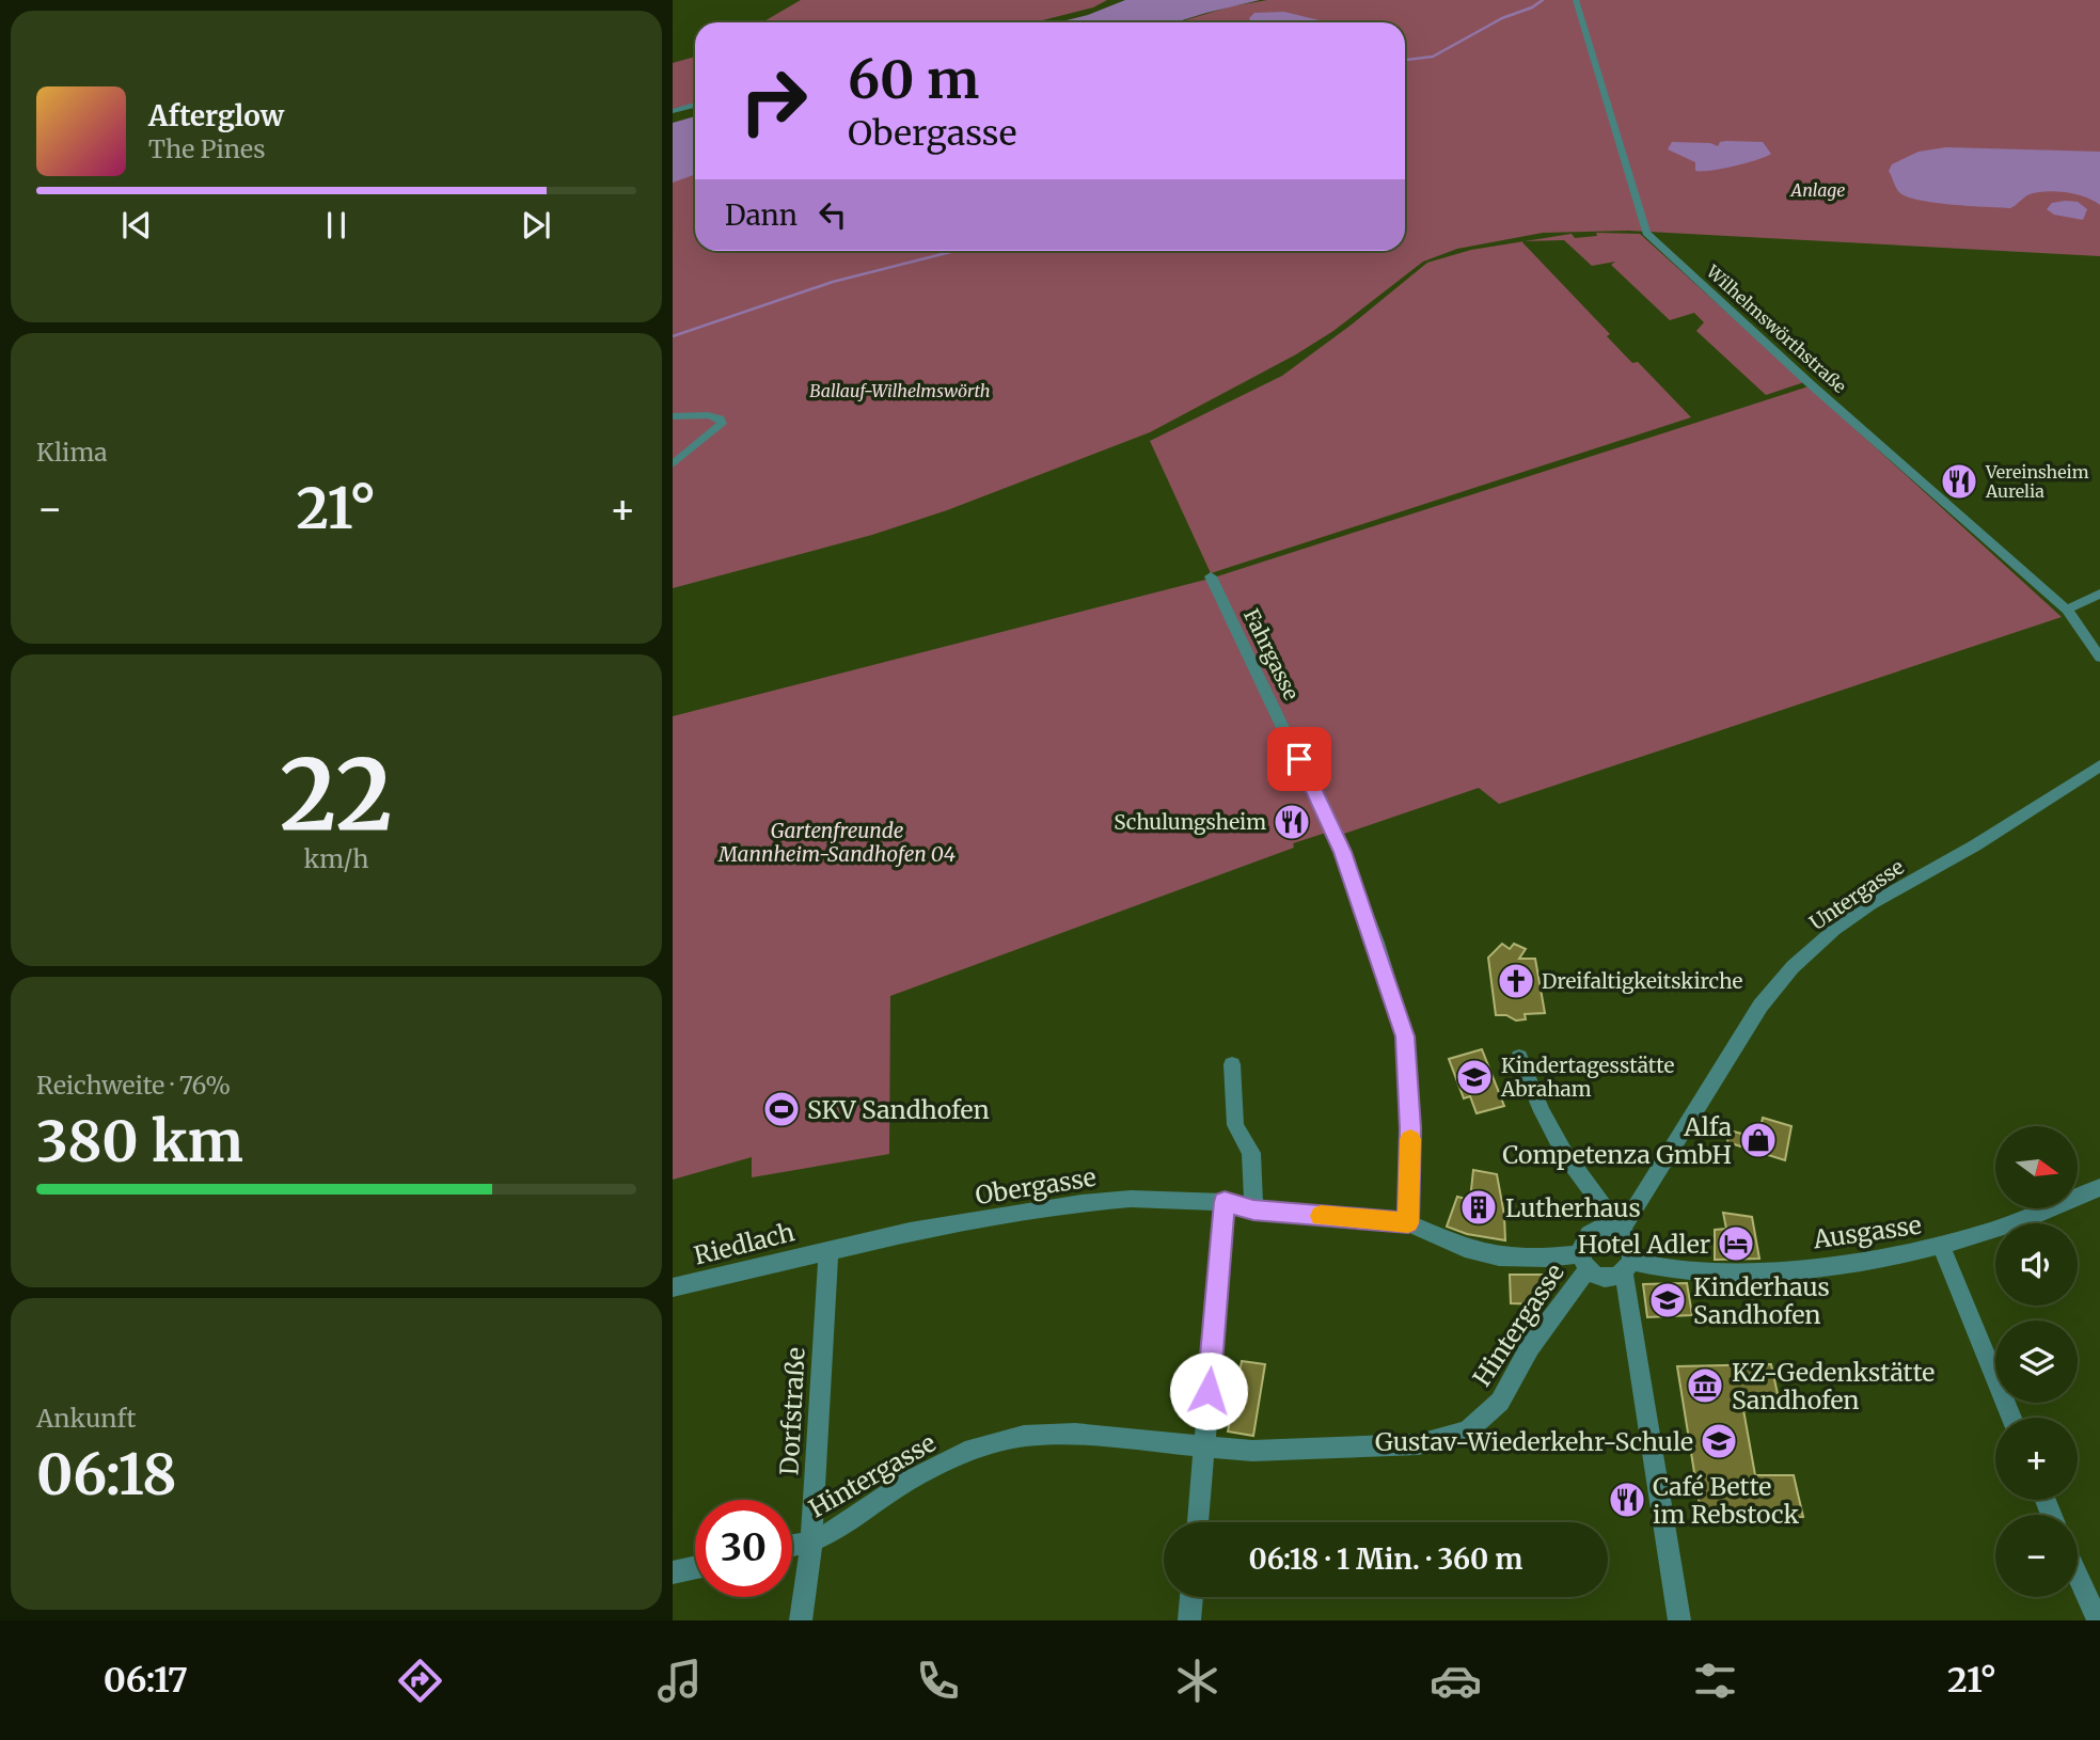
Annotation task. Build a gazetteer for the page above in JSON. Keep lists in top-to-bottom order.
{
  "streets": {
    "street": [
      "Wilhelmswörthstraße",
      "Fahrgasse",
      "Untergasse",
      "Obergasse",
      "Ausgasse",
      "Riedlach",
      "Hintergasse",
      "Dorfstraße"
    ]
  },
  "crossings": [
    ["Fahrgasse", "Obergasse"],
    ["Untergasse", "Obergasse"],
    ["Untergasse", "Ausgasse"],
    ["Untergasse", "Hintergasse"],
    ["Obergasse", "Ausgasse"],
    ["Obergasse", "Riedlach"],
    ["Obergasse", "Hintergasse"],
    ["Obergasse", "Dorfstraße"],
    ["Ausgasse", "Hintergasse"],
    ["Riedlach", "Dorfstraße"],
    ["Hintergasse", "Dorfstraße"]
  ],
  "parks": ["Anlage", "Ballauf-Wilhelmswörth", "Gartenfreunde Mannheim-Sandhofen 04"],
  "places": {
    "restaurant": ["Vereinsheim Aurelia", "Schulungsheim", "Café Bette im Rebstock"],
    "church": ["Dreifaltigkeitskirche"],
    "school or university": ["Kindertagesstätte Abraham", "Kinderhaus Sandhofen", "Gustav-Wiederkehr-Schule"],
    "sports": ["SKV Sandhofen"],
    "shop": ["Alfa Competenza GmbH"],
    "building": ["Lutherhaus"],
    "hotel": ["Hotel Adler"],
    "museum": ["KZ-Gedenkstätte Sandhofen"]
  },
  "north": "right",
  "page": {
    "turn": ["60 m", "Obergasse"],
    "song": ["Afterglow", "The Pines"],
    "then": "Dann",
    "tile": [
      "Klima",
      ["22", "km/h"],
      ["Reichweite · 76%", "380 km"],
      ["Ankunft", "06:18"]
    ],
    "heat": ["−", "21°", "+"],
    "map_buttons": ["+", "−"],
    "limit": "30",
    "trip": "06:18 · 1 Min. · 360 m",
    "tabs": ["06:17", "21°"]
  }
}
